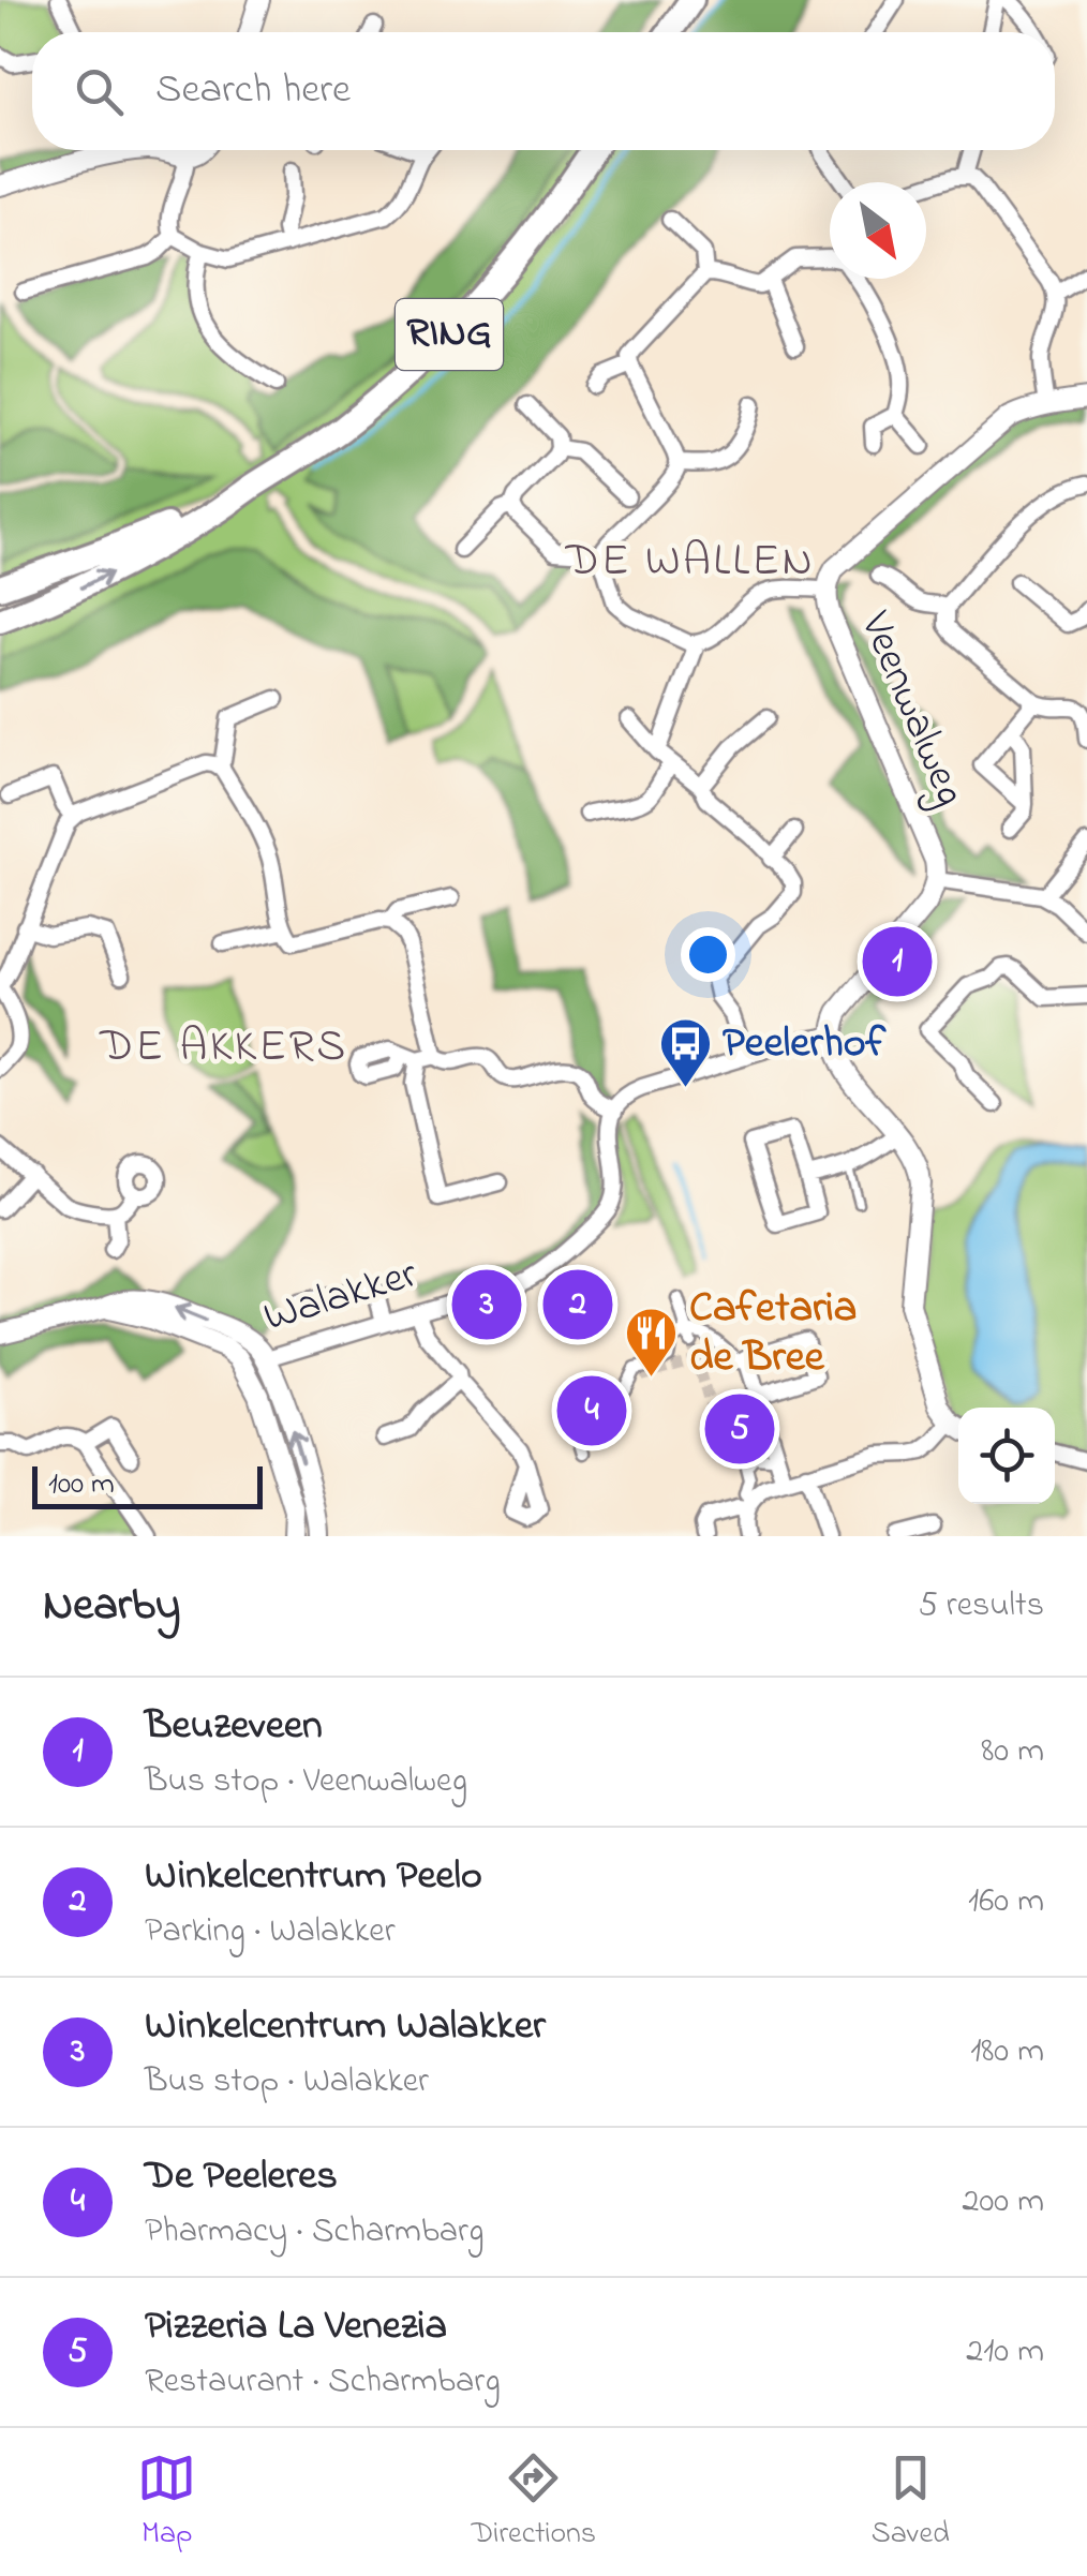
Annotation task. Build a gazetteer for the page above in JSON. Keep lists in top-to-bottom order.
{
  "streets": {
    "main road": ["RING"],
    "street": ["Veenwalweg", "Walakker"]
  },
  "districts": ["DE WALLEN", "DE AKKERS"],
  "places": {
    "bus stop": ["Peelerhof"],
    "restaurant": ["Cafetaria de Bree"]
  },
  "scale_bar": "100 m",
  "north": "bottom right",
  "page": {
    "search": "Search here",
    "pins": [
      "1",
      "2",
      "3",
      "4",
      "5"
    ],
    "scale": "100 m",
    "heading": ["Nearby", "5 results"],
    "list": [
      {
        "mark": "1",
        "name": "Beuzeveen",
        "note": "Bus stop · Veenwalweg",
        "value": "80 m"
      },
      {
        "mark": "2",
        "name": "Winkelcentrum Peelo",
        "note": "Parking · Walakker",
        "value": "160 m"
      },
      {
        "mark": "3",
        "name": "Winkelcentrum Walakker",
        "note": "Bus stop · Walakker",
        "value": "180 m"
      },
      {
        "mark": "4",
        "name": "De Peeleres",
        "note": "Pharmacy · Scharmbarg",
        "value": "200 m"
      },
      {
        "mark": "5",
        "name": "Pizzeria La Venezia",
        "note": "Restaurant · Scharmbarg",
        "value": "210 m"
      }
    ],
    "nav": ["Map", "Directions", "Saved"]
  }
}
